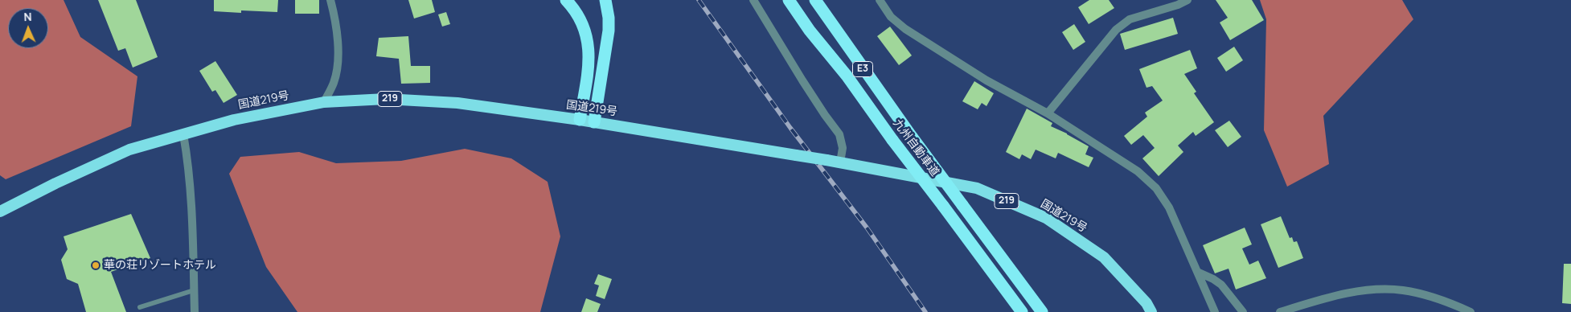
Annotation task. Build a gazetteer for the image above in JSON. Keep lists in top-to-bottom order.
{
  "streets": {
    "highway": [
      "E3",
      "219",
      "国道219号",
      "九州自動車道"
    ]
  },
  "places": ["華の荘リゾートホテル"],
  "north": "top"
}
